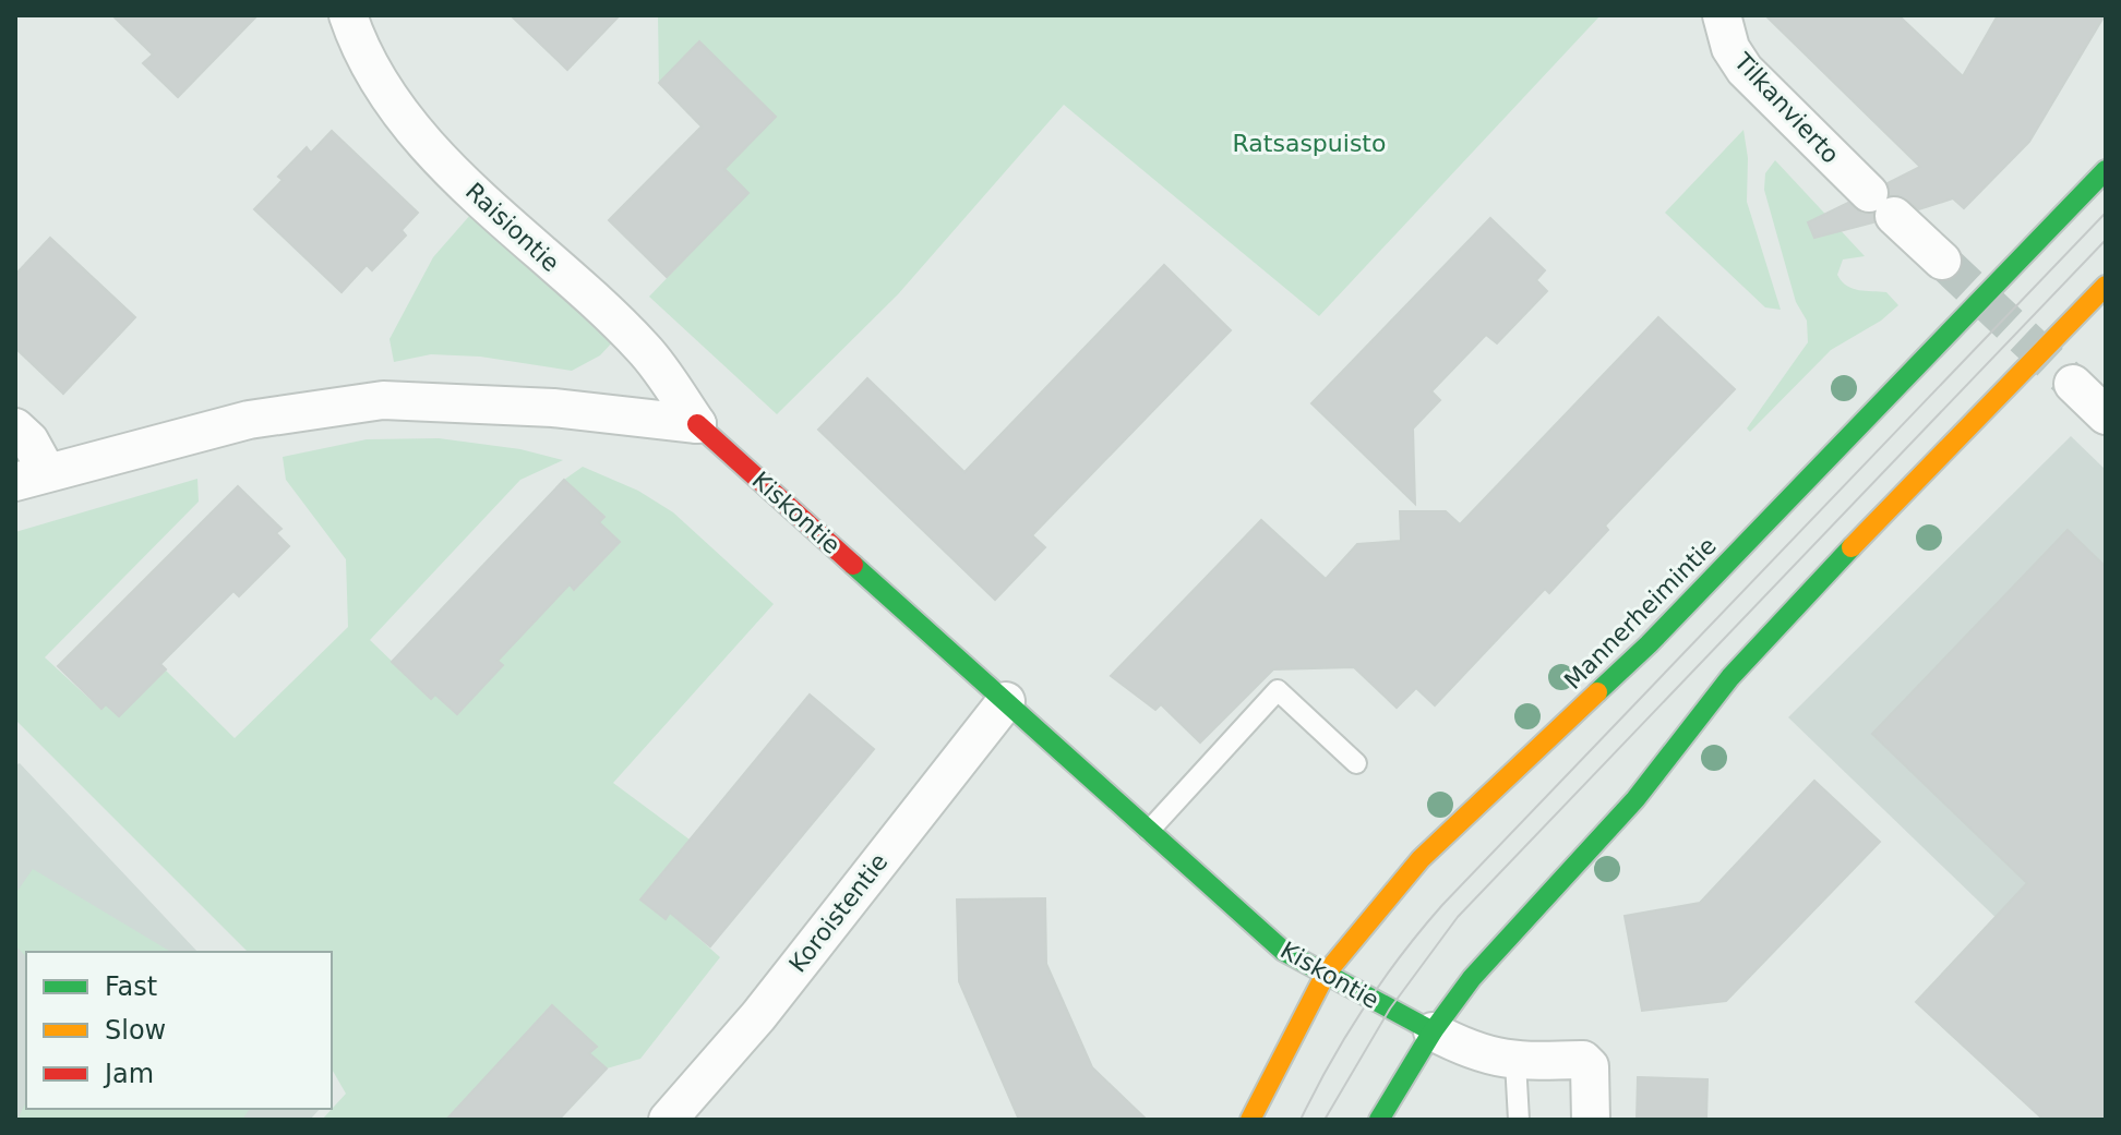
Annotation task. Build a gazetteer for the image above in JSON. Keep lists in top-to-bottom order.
{
  "streets": {
    "main road": ["Kiskontie", "Mannerheimintie"],
    "street": ["Tilkanvierto", "Raisiontie", "Koroistentie"]
  },
  "crossings": [
    ["Raisiontie", "Kiskontie"],
    ["Kiskontie", "Mannerheimintie"],
    ["Kiskontie", "Koroistentie"]
  ],
  "parks": ["Ratsaspuisto"],
  "legend": ["Fast", "Slow", "Jam"]
}
